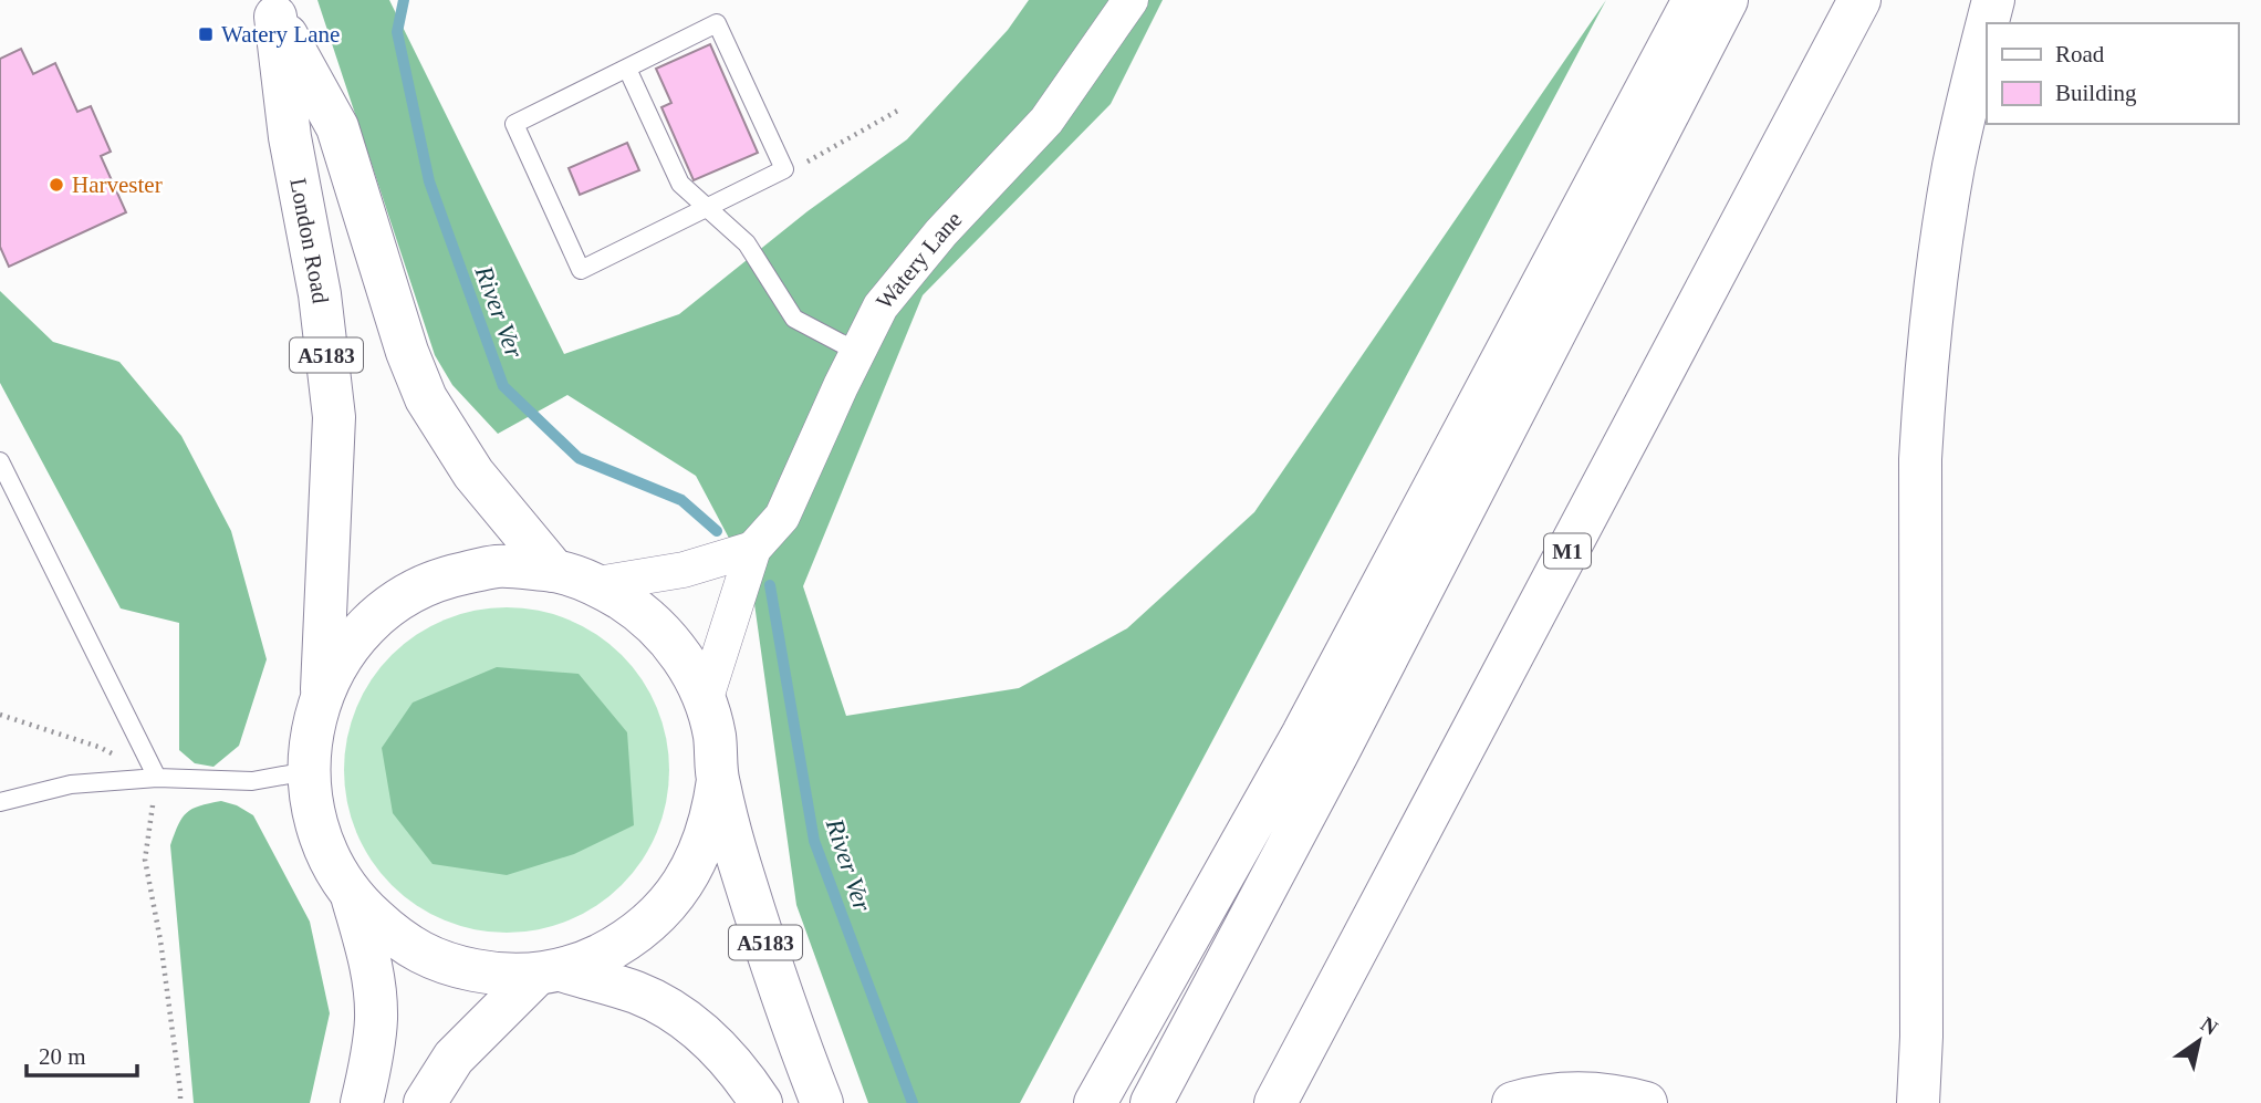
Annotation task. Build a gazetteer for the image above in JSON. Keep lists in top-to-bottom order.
{
  "streets": {
    "main road": ["London Road", "A5183", "M1"],
    "street": ["Watery Lane"]
  },
  "water": ["River Ver"],
  "places": {
    "transit": ["Watery Lane"],
    "other": ["Harvester"]
  },
  "legend": ["Road", "Building"],
  "scale_bar": "20 m",
  "north": "top right"
}
